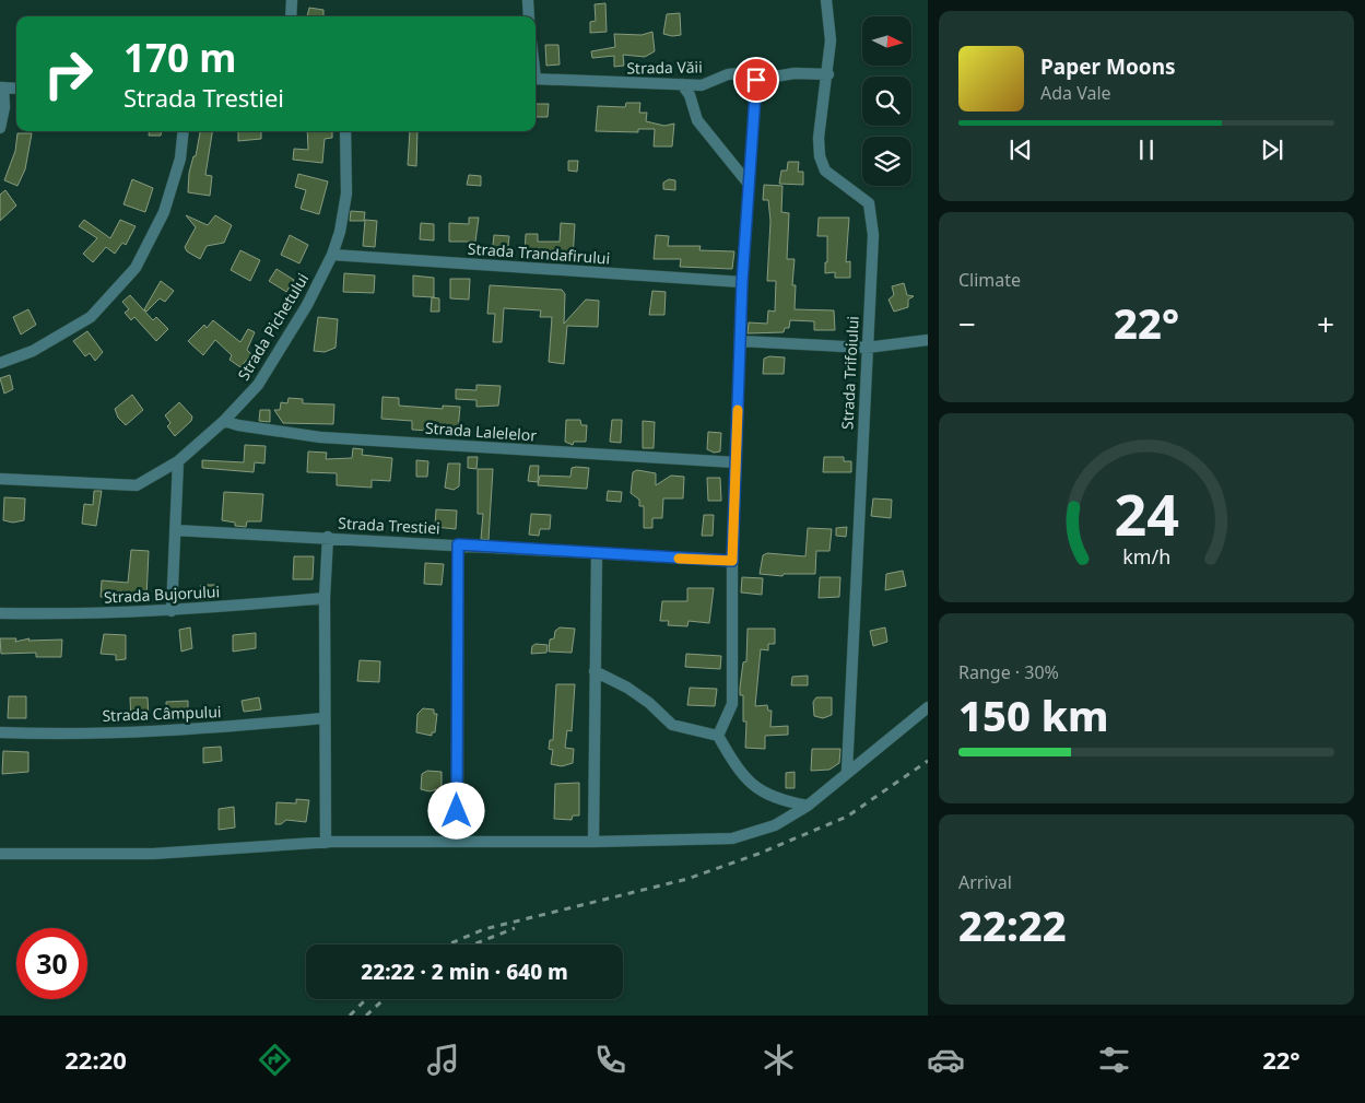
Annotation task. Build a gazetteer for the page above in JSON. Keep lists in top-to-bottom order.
{
  "streets": {
    "street": [
      "Strada Văii",
      "Strada Trandafirului",
      "Strada Pichetului",
      "Strada Trifoiului",
      "Strada Lalelelor",
      "Strada Trestiei",
      "Strada Bujorului",
      "Strada Câmpului"
    ]
  },
  "crossings": [
    ["Strada Văii", "Strada Trifoiului"],
    ["Strada Trandafirului", "Strada Pichetului"],
    ["Strada Pichetului", "Strada Lalelelor"]
  ],
  "north": "right",
  "page": {
    "turn": ["170 m", "Strada Trestiei"],
    "song": ["Paper Moons", "Ada Vale"],
    "tile": [
      "Climate",
      ["Range · 30%", "150 km"],
      ["Arrival", "22:22"]
    ],
    "heat": ["−", "22°", "+"],
    "limit": "30",
    "trip": "22:22 · 2 min · 640 m",
    "tabs": ["22:20", "22°"],
    "gauge": ["24", "km/h"]
  }
}
